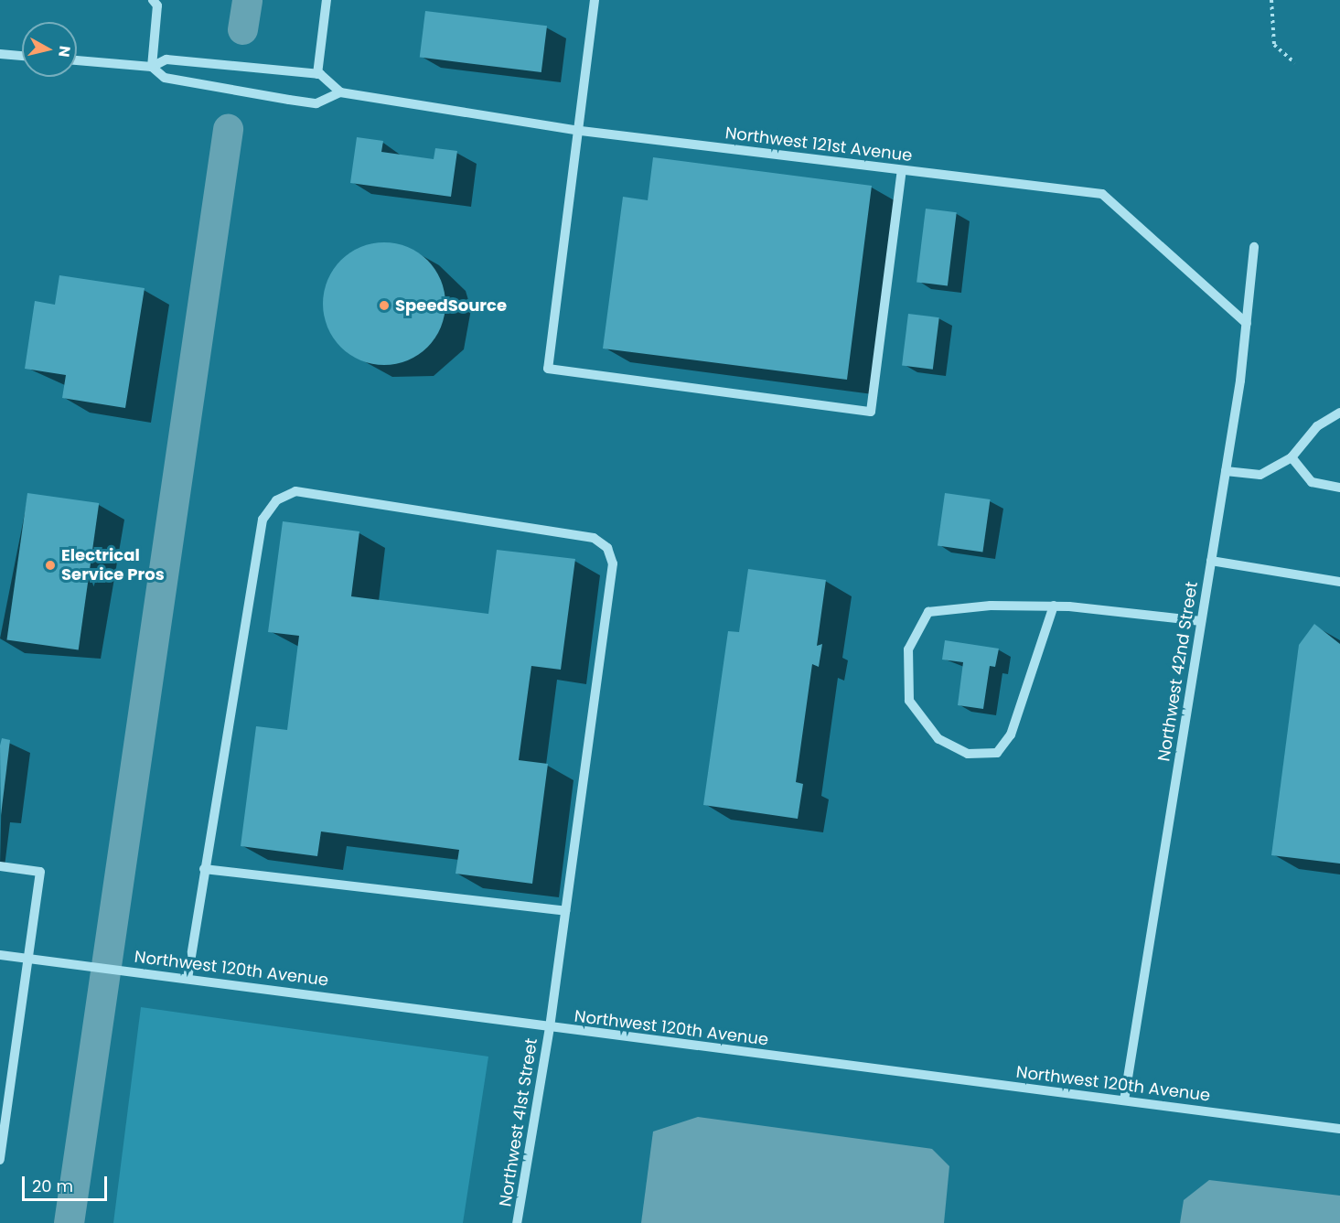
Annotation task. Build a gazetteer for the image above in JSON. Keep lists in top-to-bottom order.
{
  "streets": {
    "street": [
      "Northwest 121st Avenue",
      "Northwest 42nd Street",
      "Northwest 120th Avenue",
      "Northwest 41st Street"
    ]
  },
  "crossings": [
    ["Northwest 121st Avenue", "Northwest 42nd Street"],
    ["Northwest 42nd Street", "Northwest 120th Avenue"],
    ["Northwest 120th Avenue", "Northwest 41st Street"]
  ],
  "places": ["SpeedSource", "Electrical Service Pros"],
  "scale_bar": "20 m",
  "north": "right"
}
